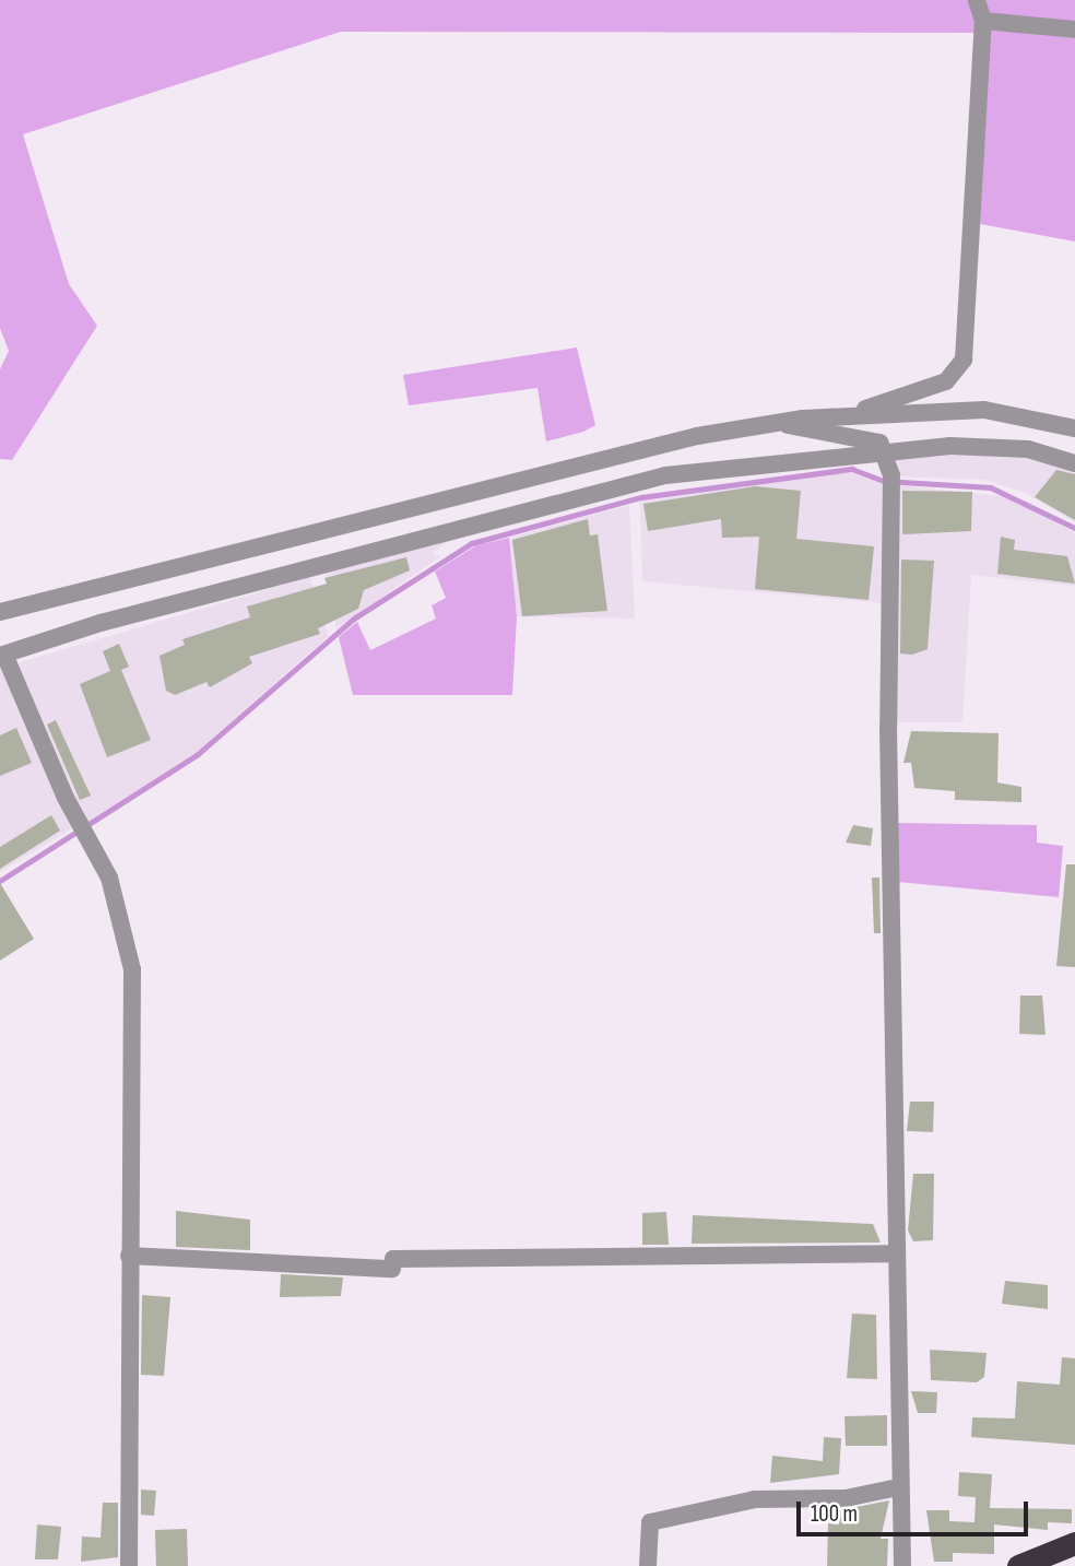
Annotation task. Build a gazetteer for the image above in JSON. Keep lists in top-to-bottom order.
{
  "scale_bar": "100 m"
}
